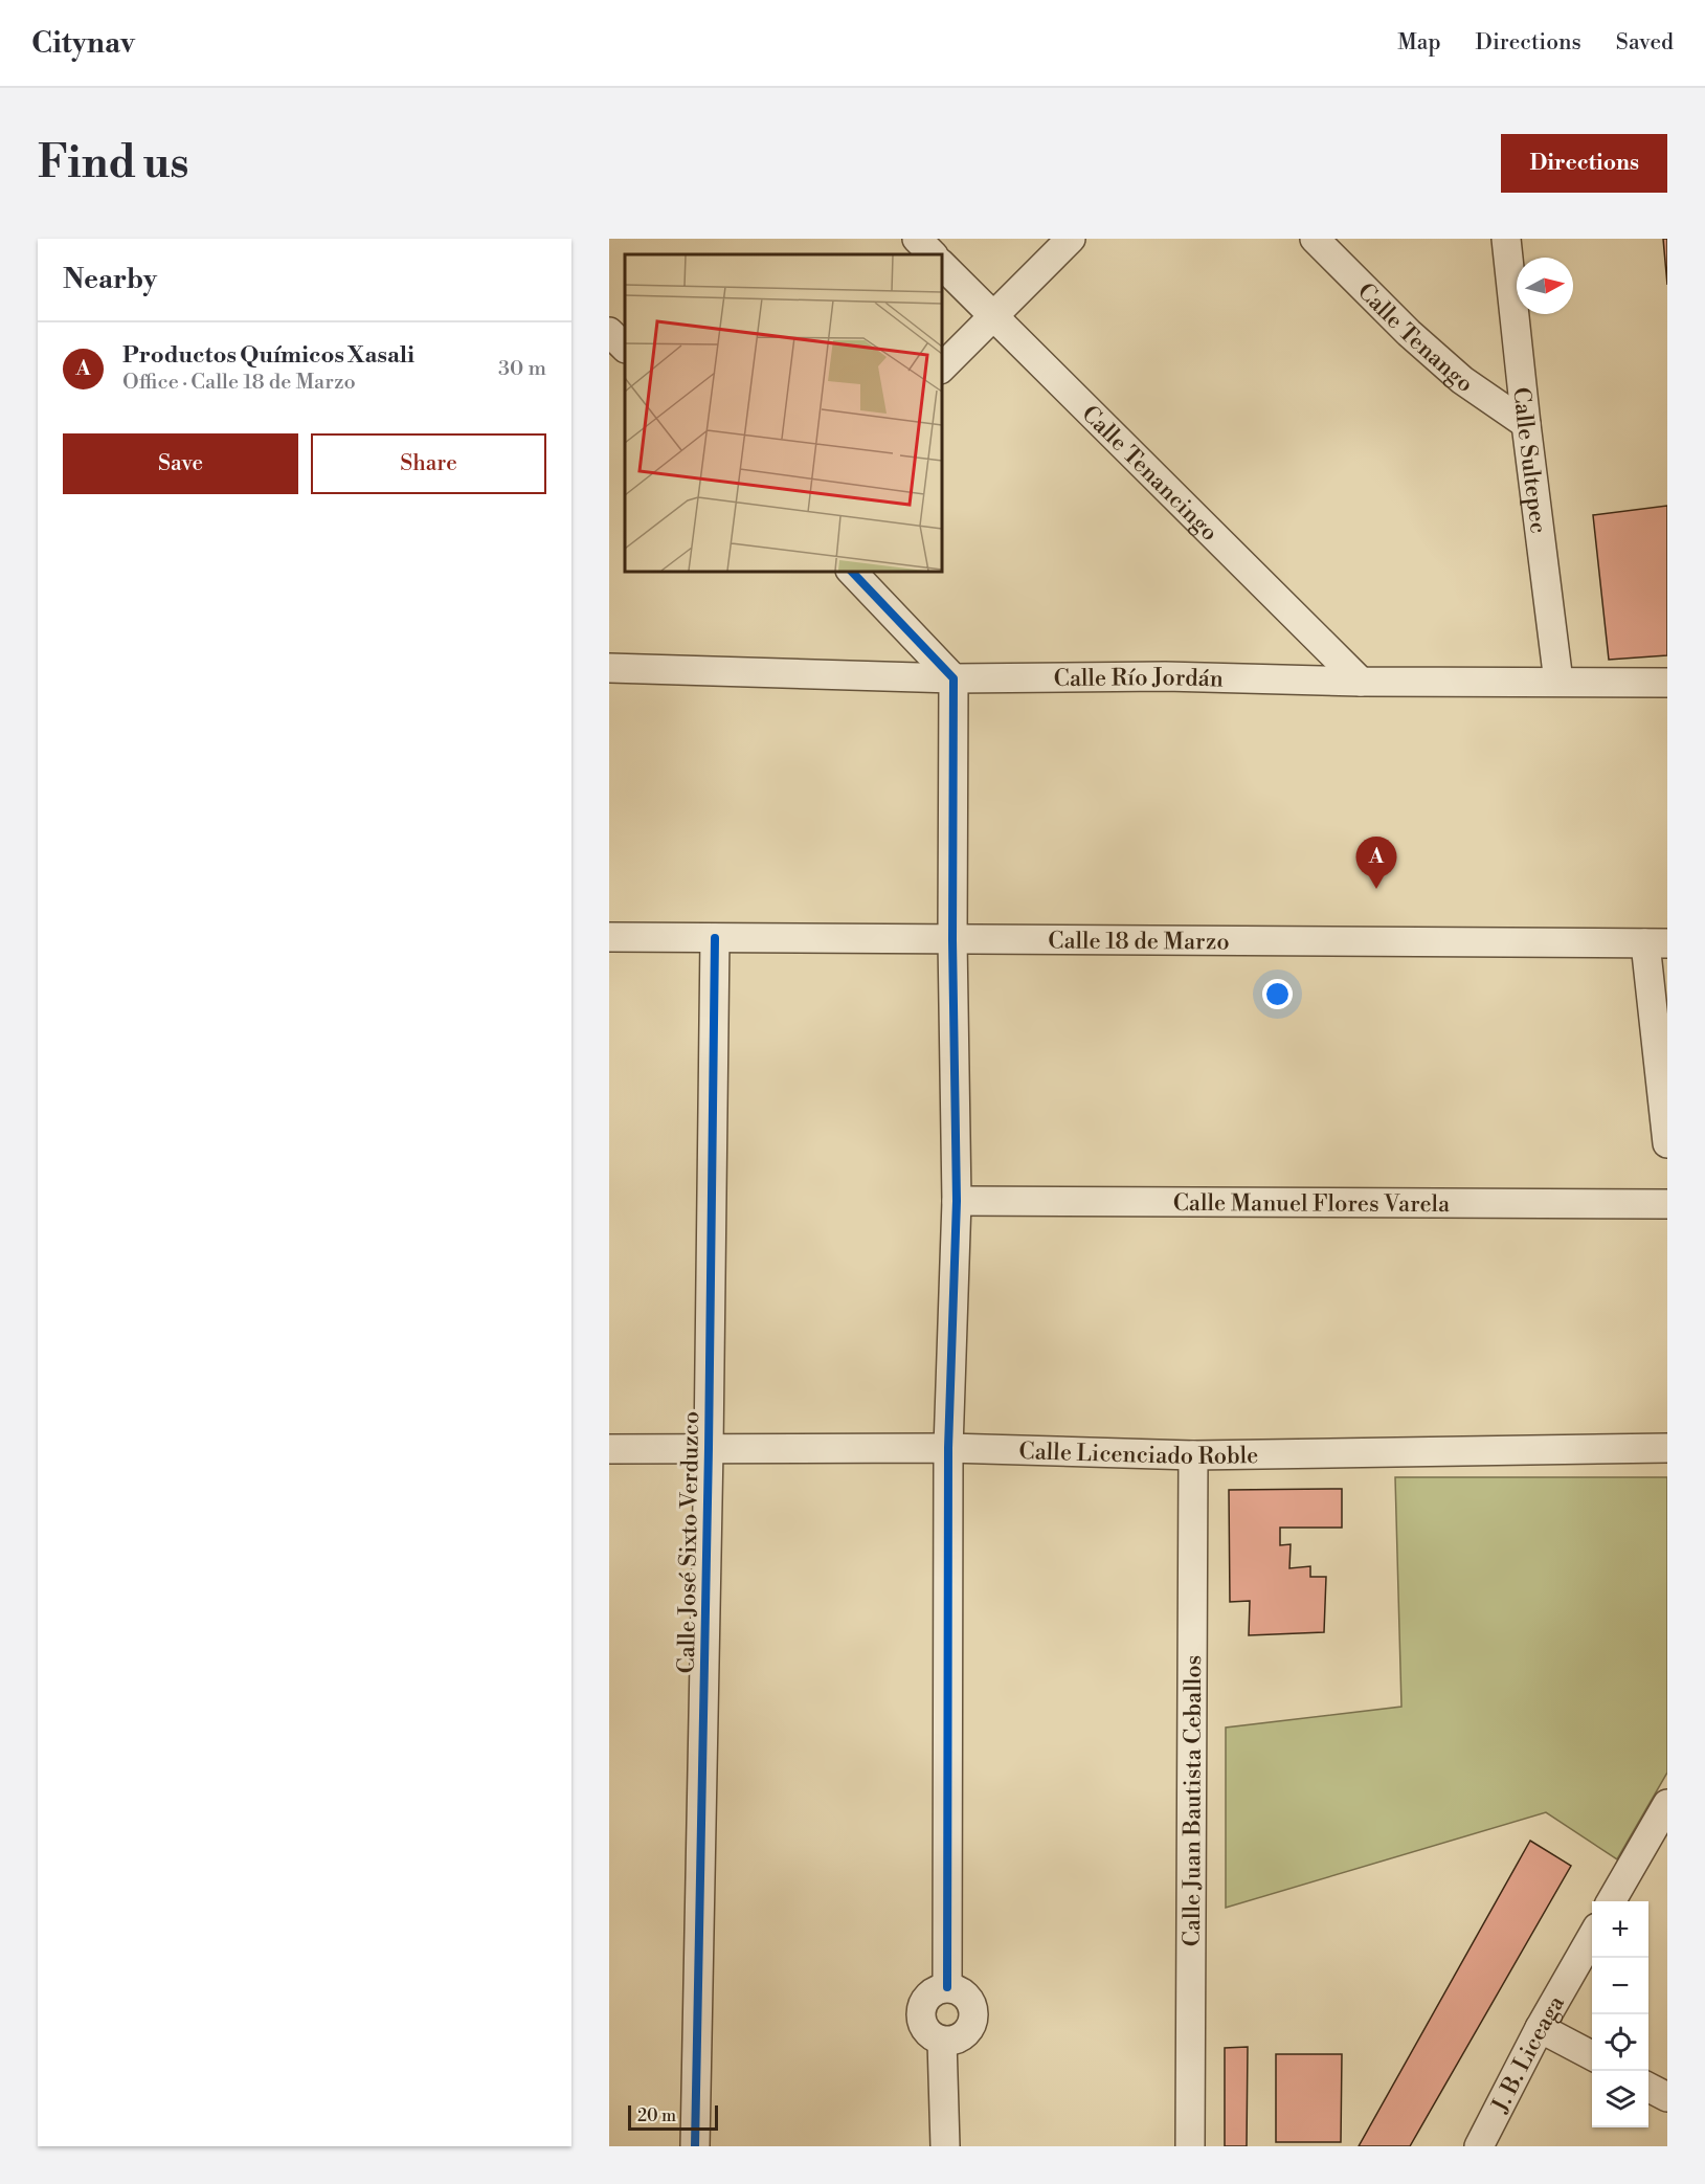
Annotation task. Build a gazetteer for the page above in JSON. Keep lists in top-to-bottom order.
{
  "streets": {
    "street": [
      "Calle Tenango",
      "Calle Sultepec",
      "Calle Tenancingo",
      "Calle Río Jordán",
      "Calle 18 de Marzo",
      "Calle Manuel Flores Varela",
      "Calle Licenciado Roble",
      "Calle José Sixto Verduzco",
      "Calle Juan Bautista Ceballos",
      "J. B. Liceaga"
    ]
  },
  "crossings": [
    ["Calle Tenango", "Calle Sultepec"],
    ["Calle Sultepec", "Calle Río Jordán"],
    ["Calle Tenancingo", "Calle Río Jordán"],
    ["Calle 18 de Marzo", "Calle José Sixto Verduzco"],
    ["Calle Licenciado Roble", "Calle José Sixto Verduzco"],
    ["Calle Licenciado Roble", "Calle Juan Bautista Ceballos"]
  ],
  "scale_bar": "20 m",
  "north": "right",
  "page": {
    "header": "Citynav",
    "nav": ["Map", "Directions", "Saved"],
    "buttons": [
      "Directions",
      ["Save", "Share"]
    ],
    "title": "Find us",
    "heading": "Nearby",
    "list": [
      {
        "mark": "A",
        "name": "Productos Químicos Xasali",
        "note": "Office · Calle 18 de Marzo",
        "value": "30 m"
      }
    ],
    "pins": "A",
    "map_buttons": ["+", "−"],
    "scale": "20 m"
  }
}
